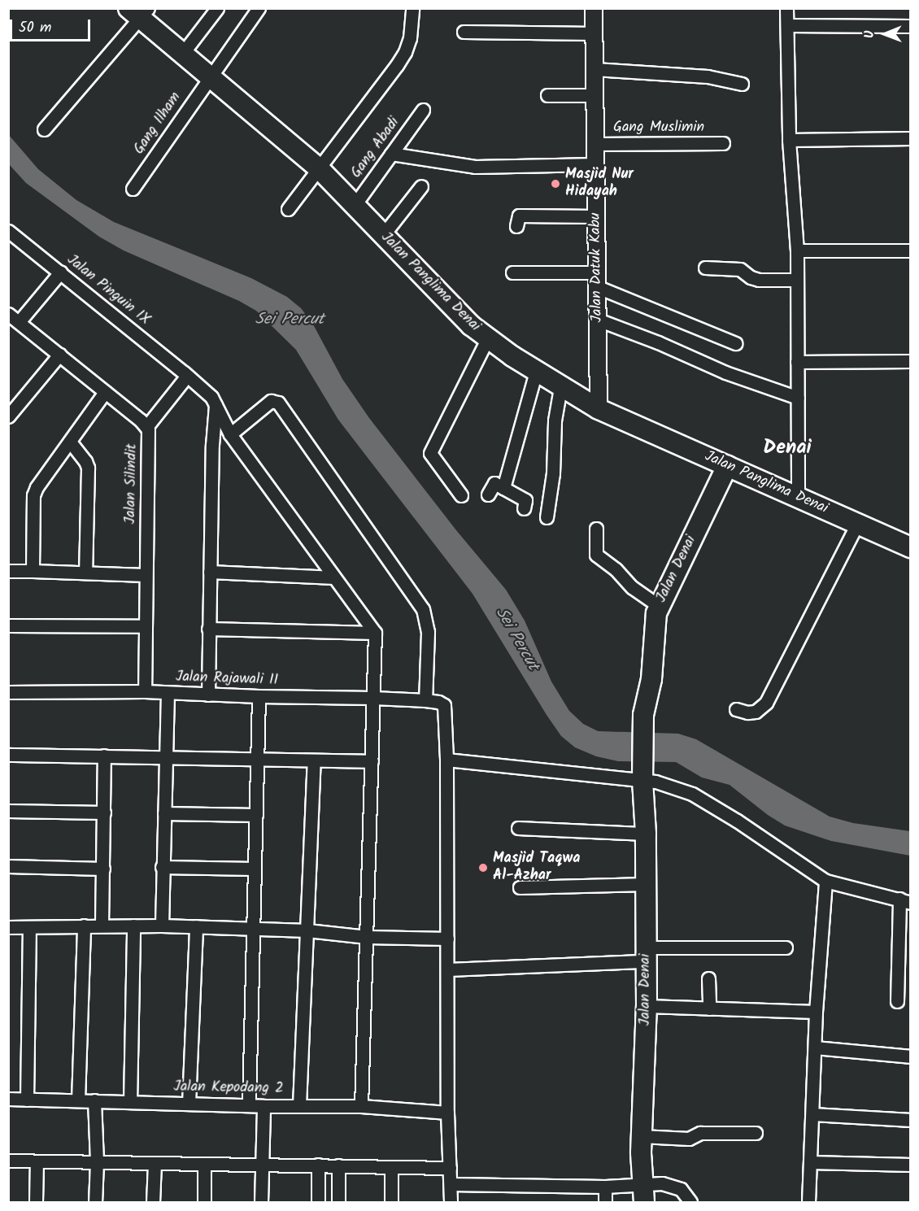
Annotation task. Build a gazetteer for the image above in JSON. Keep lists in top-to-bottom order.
{
  "streets": {
    "main road": ["Jalan Panglima Denai", "Jalan Denai"],
    "street": [
      "Gang Ilham",
      "Gang Muslimin",
      "Gang Abadi",
      "Jalan Datuk Kabu",
      "Jalan Pinguin IX",
      "Jalan Silindit",
      "Jalan Rajawali II",
      "Jalan Kepodang 2"
    ]
  },
  "crossings": [
    ["Gang Ilham", "Jalan Panglima Denai"],
    ["Gang Muslimin", "Jalan Datuk Kabu"],
    ["Gang Abadi", "Jalan Panglima Denai"],
    ["Jalan Datuk Kabu", "Jalan Panglima Denai"],
    ["Jalan Panglima Denai", "Jalan Denai"],
    ["Jalan Silindit", "Jalan Rajawali II"]
  ],
  "districts": ["Denai"],
  "water": ["Sei Percut"],
  "places": ["Masjid Nur Hidayah", "Masjid Taqwa Al-Azhar"],
  "scale_bar": "50 m",
  "north": "left"
}
